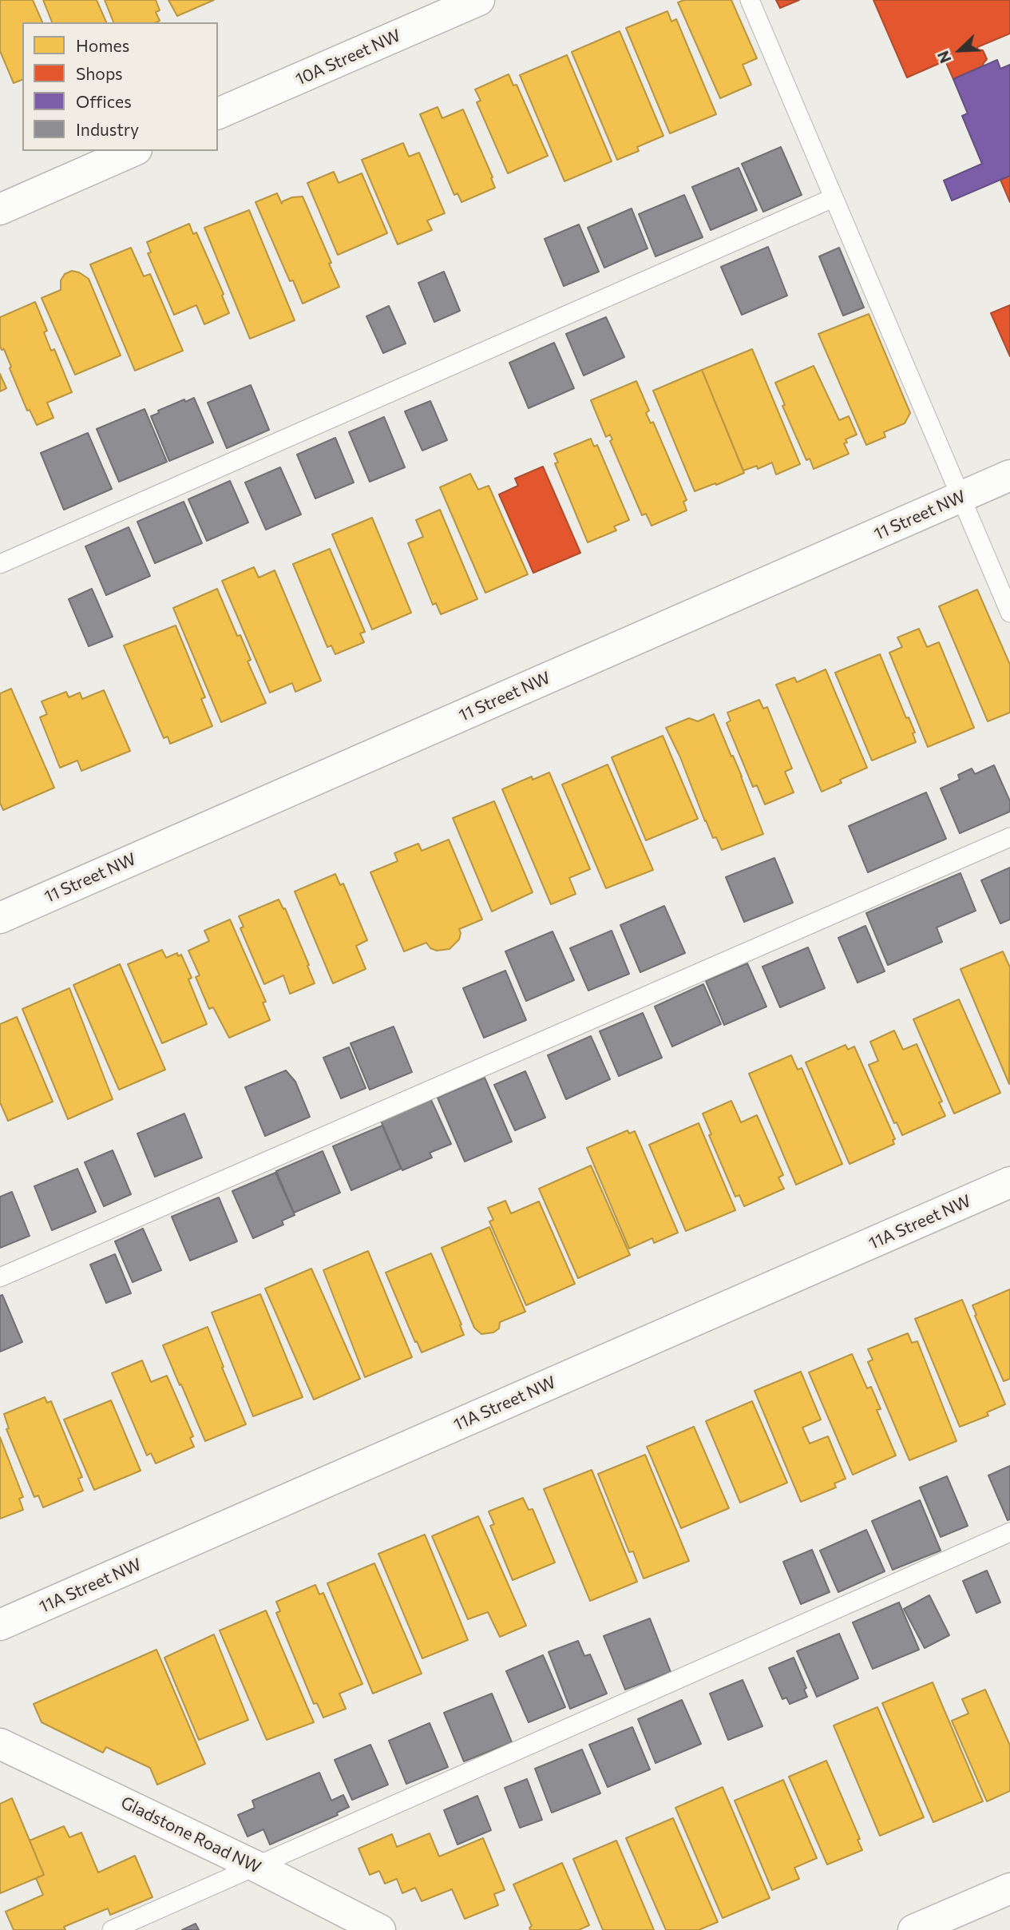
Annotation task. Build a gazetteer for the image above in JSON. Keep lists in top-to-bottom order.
{
  "streets": {
    "street": [
      "10A Street NW",
      "11 Street NW",
      "11A Street NW",
      "Gladstone Road NW"
    ]
  },
  "legend": [
    "Homes",
    "Shops",
    "Offices",
    "Industry"
  ],
  "north": "bottom left"
}
